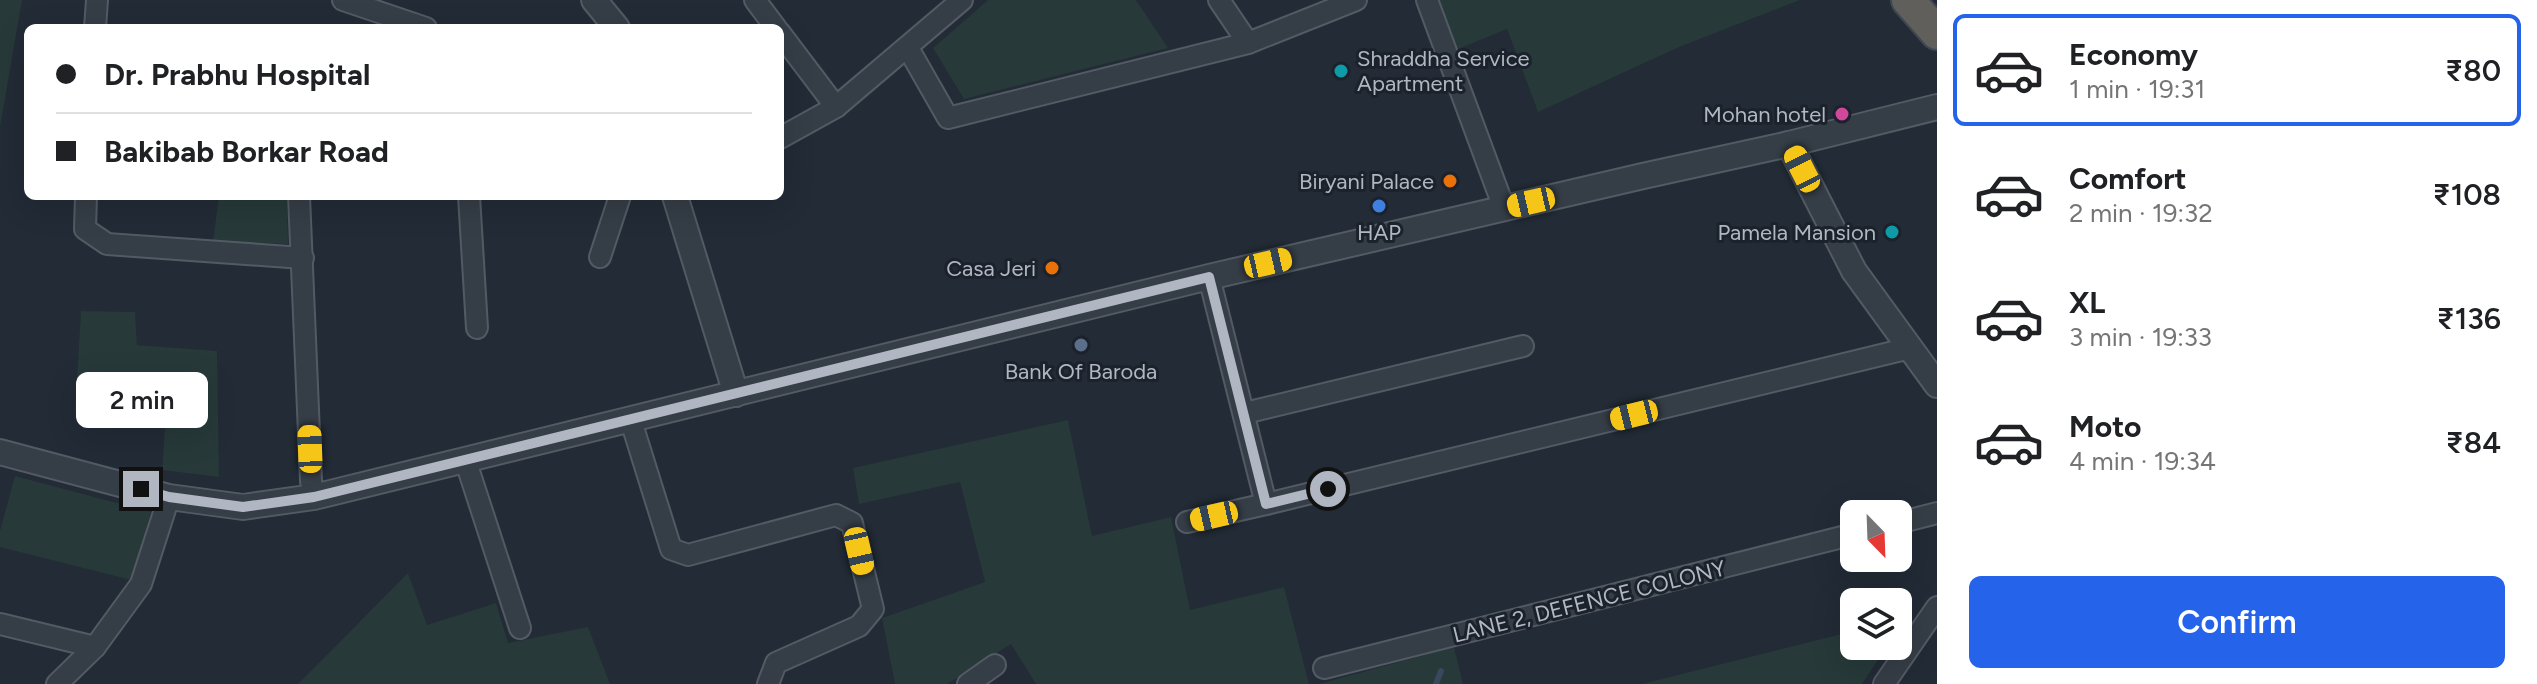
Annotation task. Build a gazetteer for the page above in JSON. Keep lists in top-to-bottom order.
{
  "streets": {
    "street": ["LANE 2, DEFENCE COLONY"]
  },
  "places": [
    "Shraddha Service Apartment",
    "Mohan hotel",
    "Biryani Palace",
    "HAP",
    "Pamela Mansion",
    "Casa Jeri",
    "Bank Of Baroda"
  ],
  "north": "bottom right",
  "page": {
    "list": [
      {
        "name": "Economy",
        "note": "1 min · 19:31",
        "value": "₹80"
      },
      {
        "name": "Comfort",
        "note": "2 min · 19:32",
        "value": "₹108"
      },
      {
        "name": "XL",
        "note": "3 min · 19:33",
        "value": "₹136"
      },
      {
        "name": "Moto",
        "note": "4 min · 19:34",
        "value": "₹84"
      }
    ],
    "banner": ["Dr. Prabhu Hospital", "Bakibab Borkar Road"],
    "bubble": "2 min",
    "buttons": "Confirm"
  }
}
